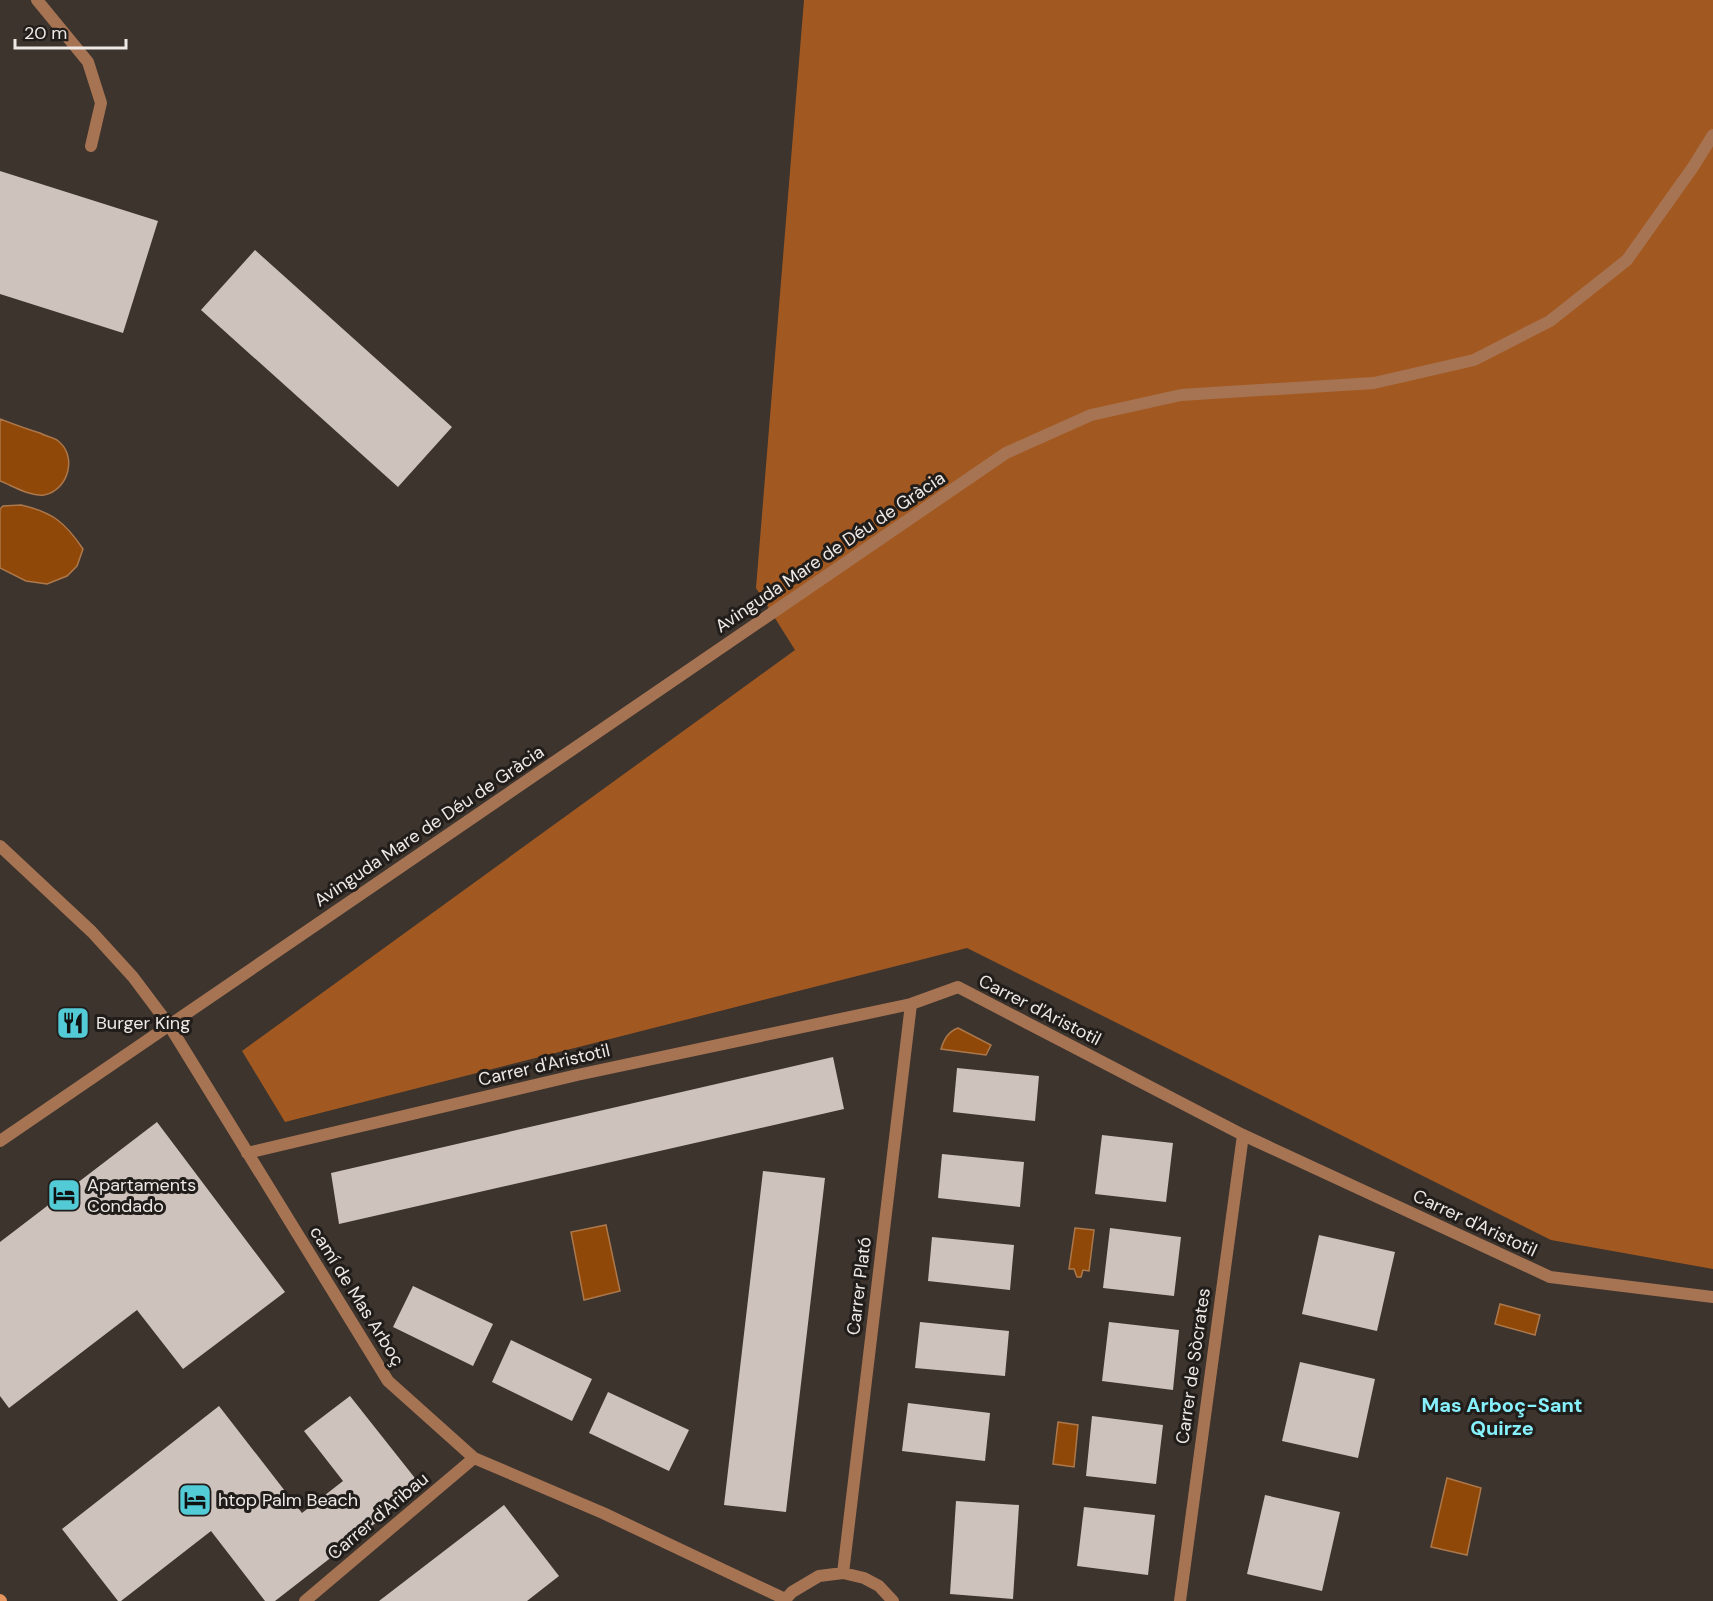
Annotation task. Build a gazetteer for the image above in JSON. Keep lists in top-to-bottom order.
{
  "streets": {
    "street": [
      "Avinguda Mare de Déu de Gràcia",
      "Carrer d'Aristotil",
      "Carrer Plató",
      "camí de Mas Arboç",
      "Carrer de Sòcrates",
      "Carrer d'Aribau"
    ]
  },
  "crossings": [
    ["Avinguda Mare de Déu de Gràcia", "camí de Mas Arboç"],
    ["Carrer d'Aristotil", "Carrer Plató"],
    ["Carrer d'Aristotil", "camí de Mas Arboç"],
    ["Carrer d'Aristotil", "Carrer de Sòcrates"],
    ["camí de Mas Arboç", "Carrer d'Aribau"]
  ],
  "districts": ["Mas Arboç-Sant Quirze"],
  "places": {
    "restaurant": ["Burger King"],
    "hotel": ["Apartaments Condado", "htop Palm Beach"]
  },
  "scale_bar": "20 m"
}
